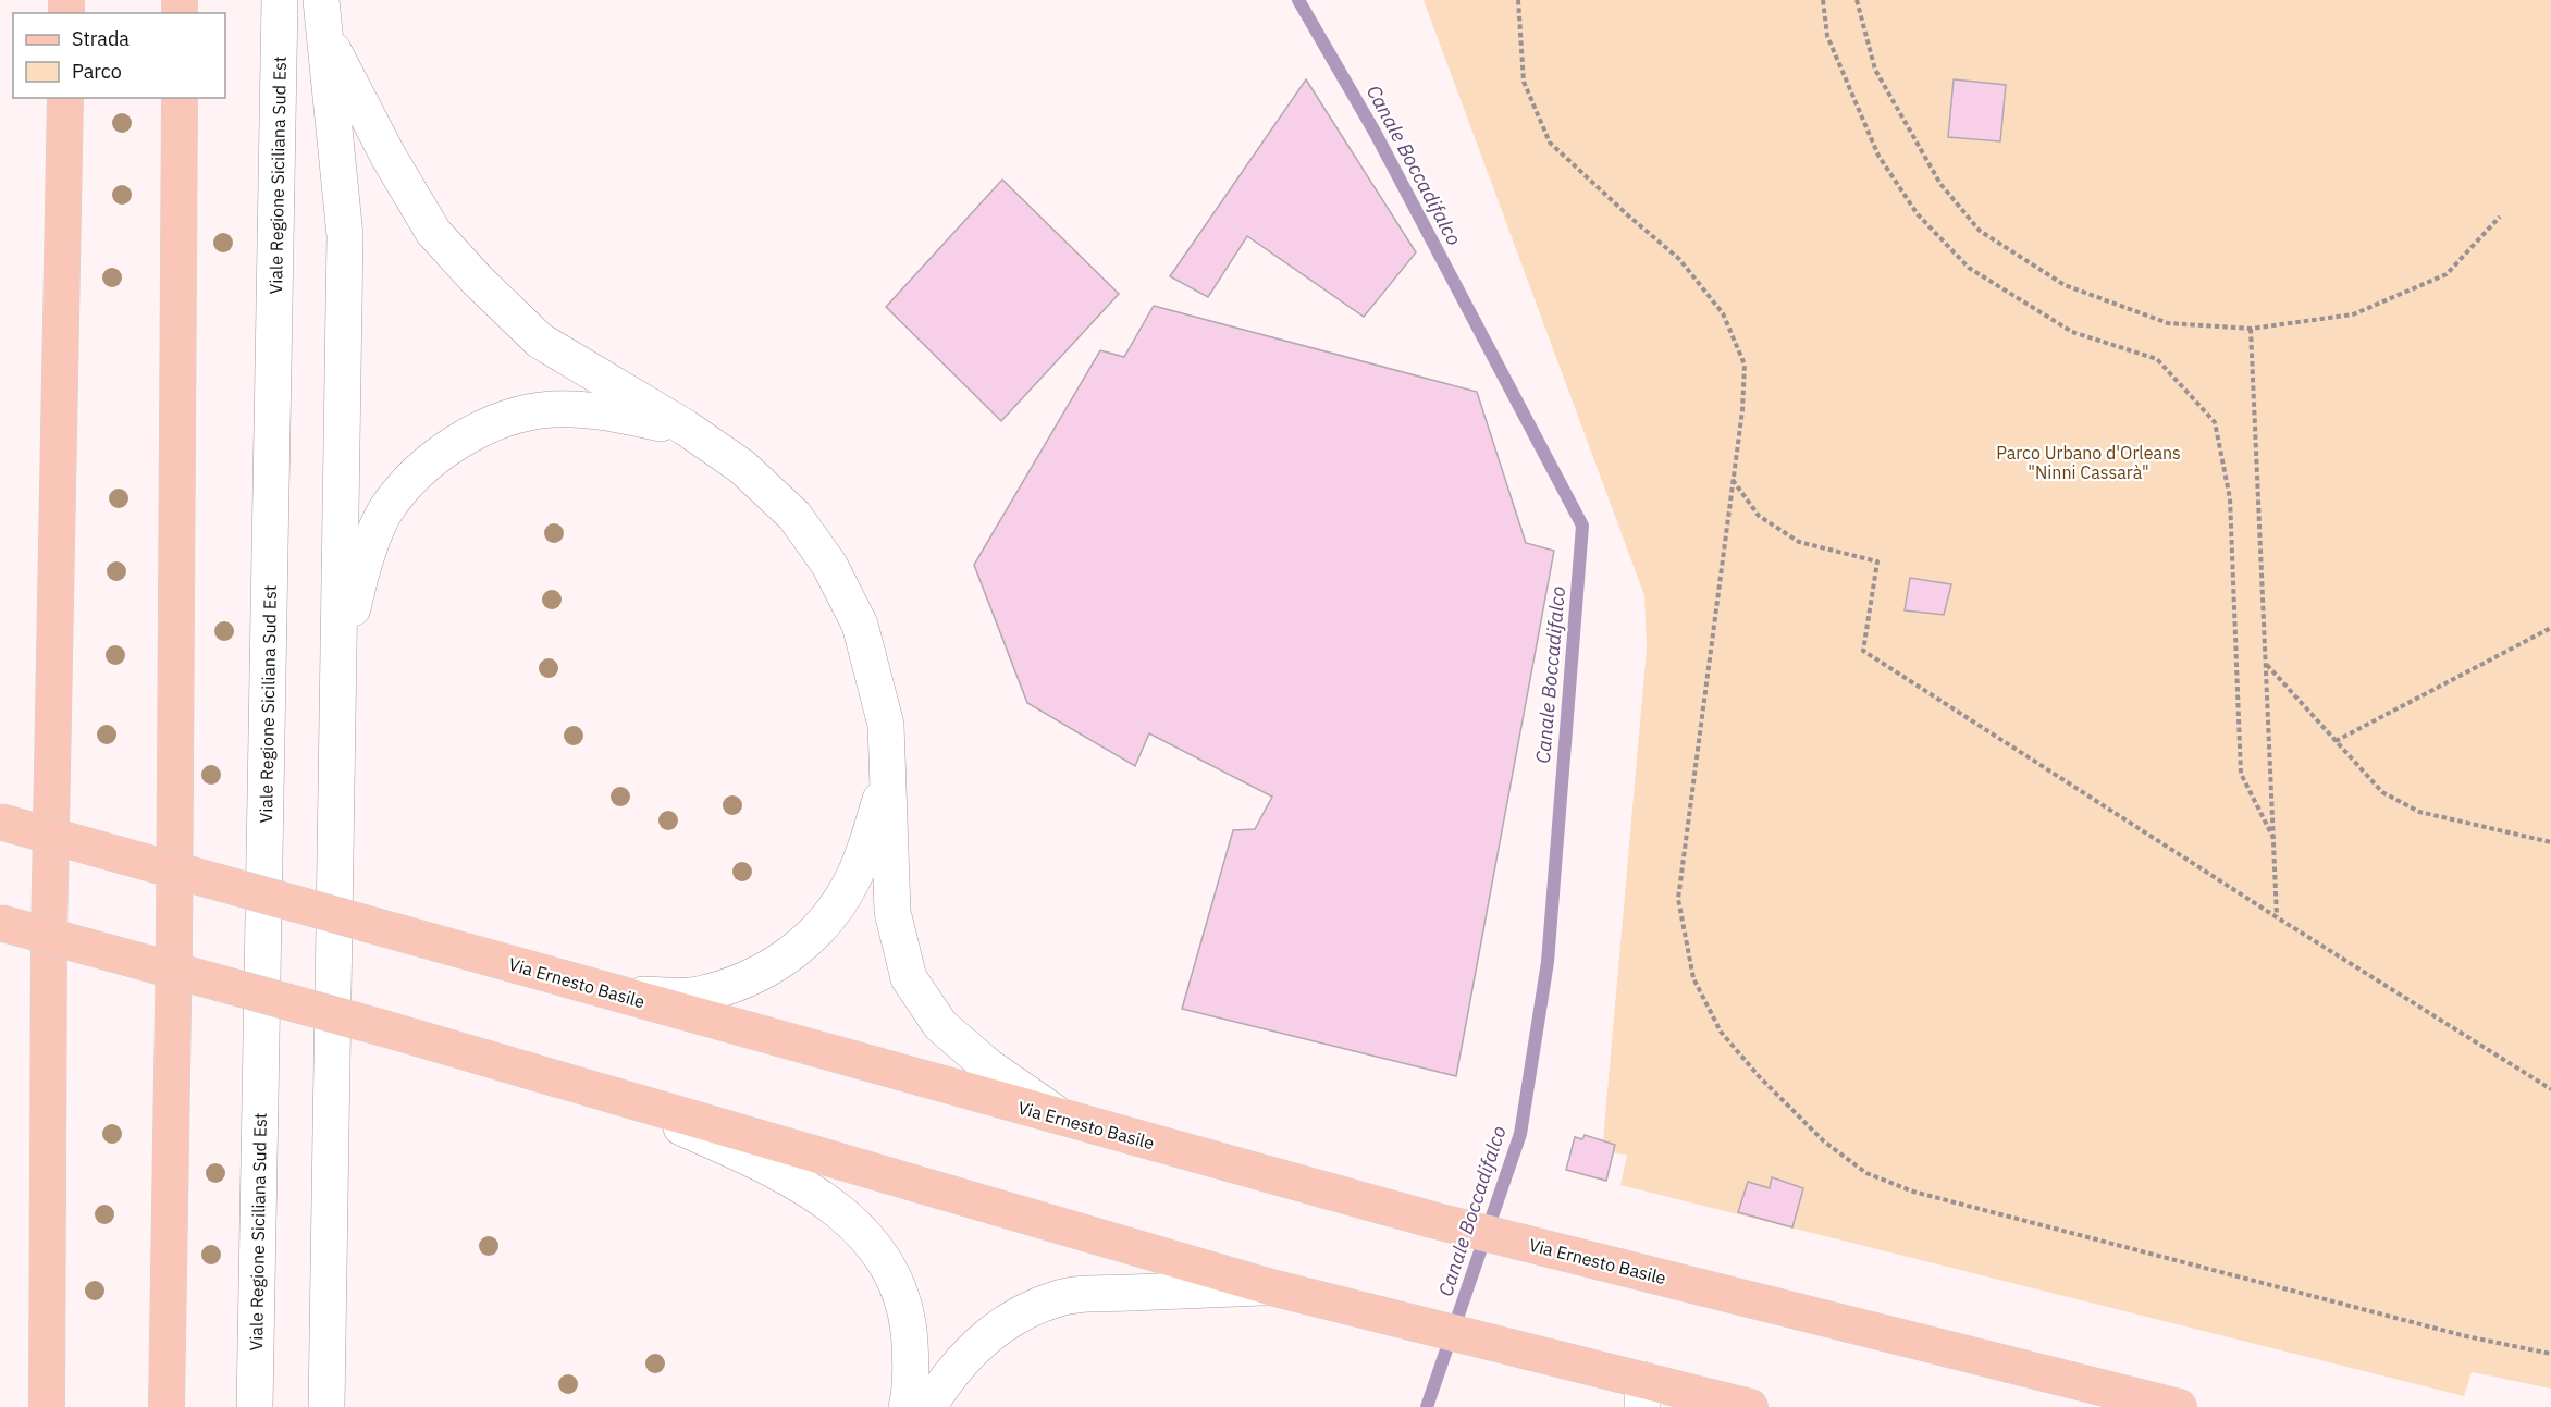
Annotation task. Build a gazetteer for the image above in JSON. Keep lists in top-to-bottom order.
{
  "streets": {
    "main road": ["Via Ernesto Basile"],
    "street": ["Viale Regione Siciliana Sud Est"]
  },
  "water": ["Canale Boccadifalco"],
  "parks": ["Parco Urbano d'Orleans \"Ninni Cassarà\""],
  "legend": ["Strada", "Parco"]
}
